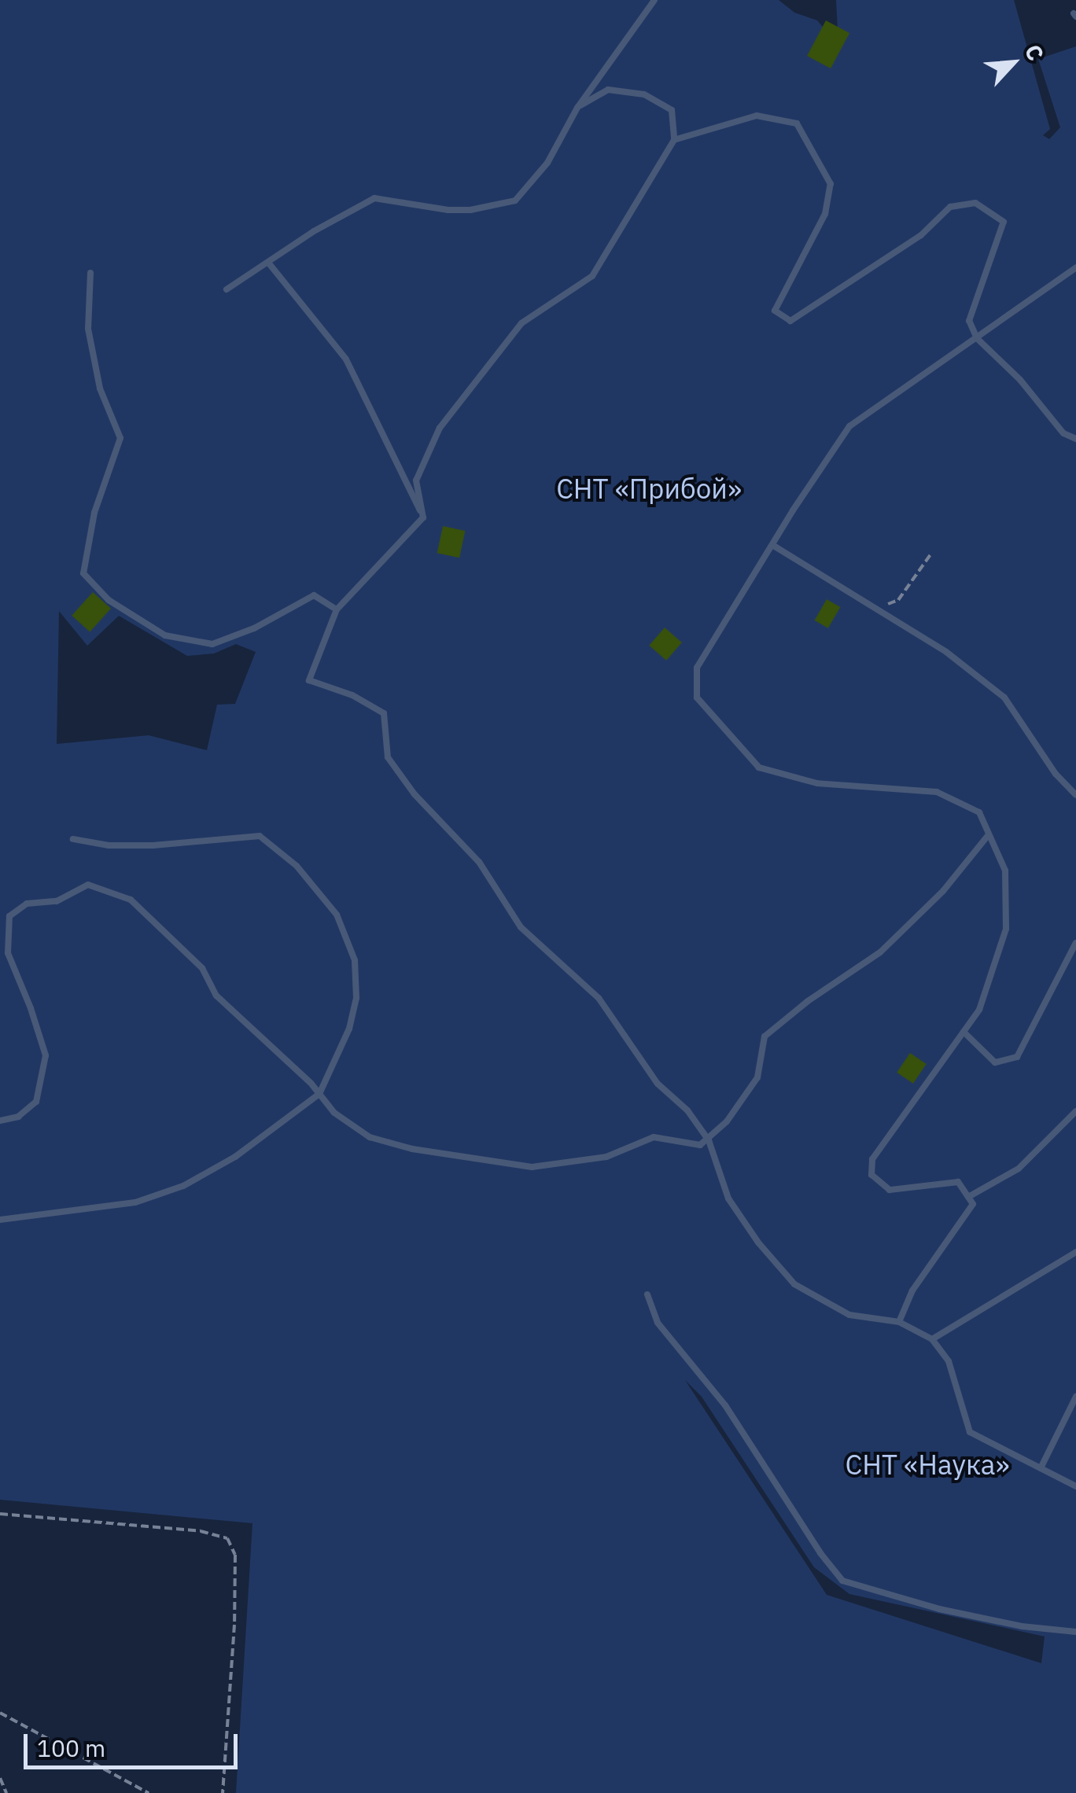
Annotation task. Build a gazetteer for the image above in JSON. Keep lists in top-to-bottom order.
{
  "parks": ["СНТ «Прибой»", "СНТ «Наука»"],
  "scale_bar": "100 m",
  "north": "top right"
}
